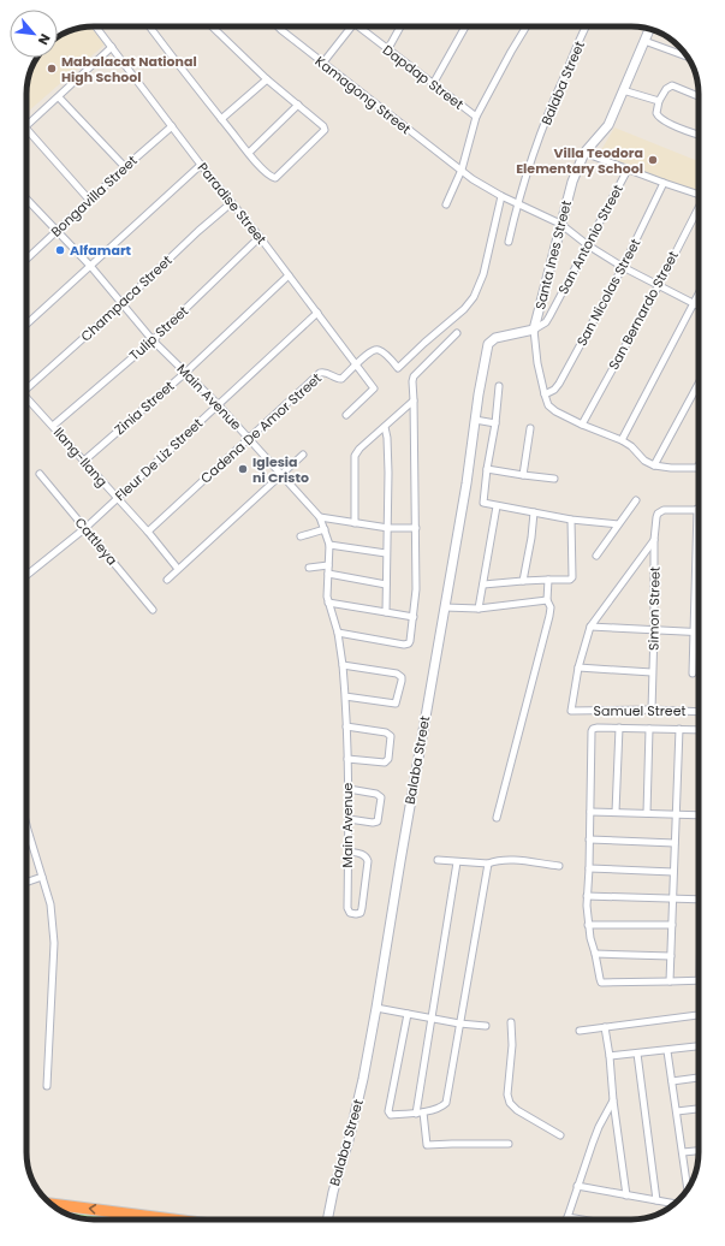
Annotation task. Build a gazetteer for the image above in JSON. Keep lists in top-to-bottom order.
{
  "streets": {
    "street": [
      "Dapdap Street",
      "Balaba Street",
      "Kamagong Street",
      "Bongavilla Street",
      "Paradise Street",
      "San Antonio Street",
      "Santa Ines Street",
      "San Nicolas Street",
      "Champaca Street",
      "San Bernardo Street",
      "Tulip Street",
      "Main Avenue",
      "Zinia Street",
      "Cadena De Amor Street",
      "Ilang-Ilang",
      "Fleur De Liz Street",
      "Cattleya",
      "Simon Street",
      "Samuel Street"
    ]
  },
  "crossings": [
    ["Balaba Street", "Kamagong Street"],
    ["Balaba Street", "San Antonio Street"],
    ["Balaba Street", "Santa Ines Street"],
    ["Kamagong Street", "San Antonio Street"],
    ["Kamagong Street", "Santa Ines Street"],
    ["Kamagong Street", "San Nicolas Street"],
    ["Kamagong Street", "San Bernardo Street"],
    ["Bongavilla Street", "Paradise Street"],
    ["Bongavilla Street", "Main Avenue"],
    ["Paradise Street", "Champaca Street"],
    ["Paradise Street", "Tulip Street"],
    ["Paradise Street", "Zinia Street"],
    ["Paradise Street", "Cadena De Amor Street"],
    ["Paradise Street", "Fleur De Liz Street"],
    ["San Antonio Street", "Santa Ines Street"],
    ["Santa Ines Street", "San Nicolas Street"],
    ["Champaca Street", "Main Avenue"],
    ["Tulip Street", "Main Avenue"],
    ["Tulip Street", "Ilang-Ilang"],
    ["Main Avenue", "Zinia Street"],
    ["Main Avenue", "Cadena De Amor Street"],
    ["Main Avenue", "Fleur De Liz Street"],
    ["Zinia Street", "Ilang-Ilang"],
    ["Cadena De Amor Street", "Ilang-Ilang"],
    ["Ilang-Ilang", "Fleur De Liz Street"],
    ["Fleur De Liz Street", "Cattleya"],
    ["Simon Street", "Samuel Street"]
  ],
  "places": [
    "Mabalacat National High School",
    "Villa Teodora Elementary School",
    "Alfamart",
    "Iglesia ni Cristo"
  ],
  "north": "bottom right"
}
